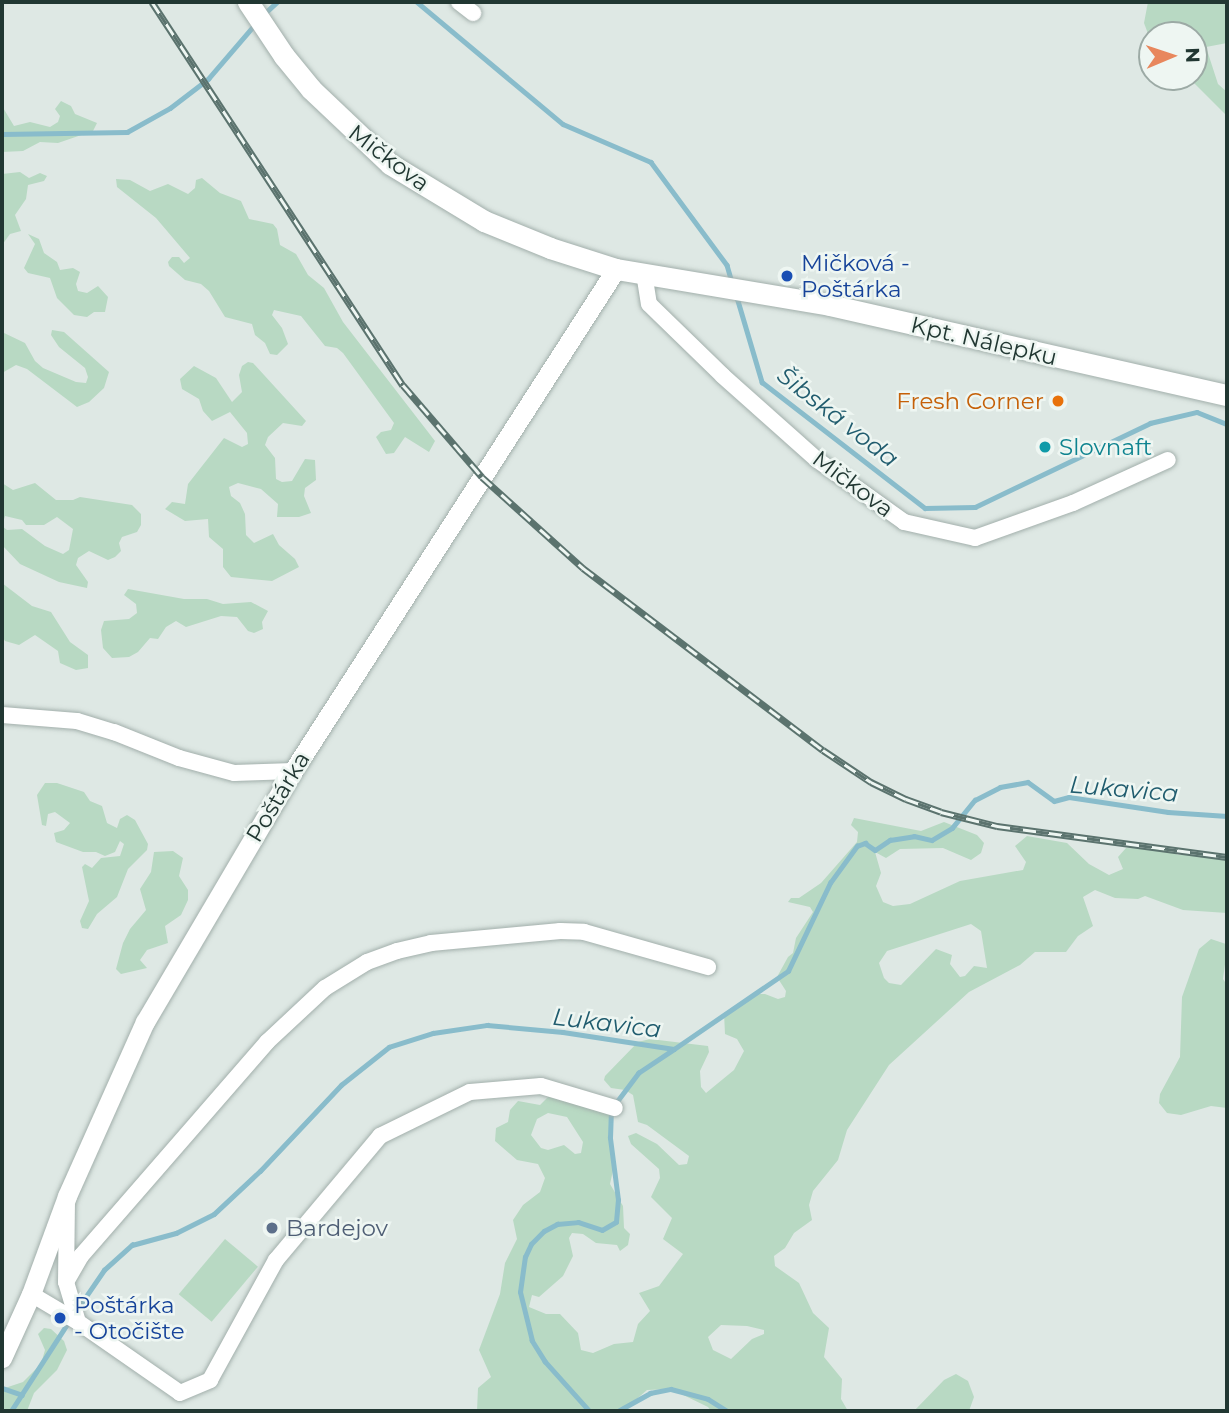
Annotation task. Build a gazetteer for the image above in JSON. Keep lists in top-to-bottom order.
{
  "streets": {
    "main road": ["Mičkova", "Kpt. Nálepku"],
    "street": ["Poštárka"]
  },
  "crossings": [
    ["Mičkova", "Kpt. Nálepku"],
    ["Mičkova", "Poštárka"],
    ["Kpt. Nálepku", "Poštárka"]
  ],
  "water": ["Šibská voda", "Lukavica"],
  "places": [
    "Mičková - Poštárka",
    "Fresh Corner",
    "Slovnaft",
    "Bardejov",
    "Poštárka - Otočište"
  ],
  "north": "right"
}
